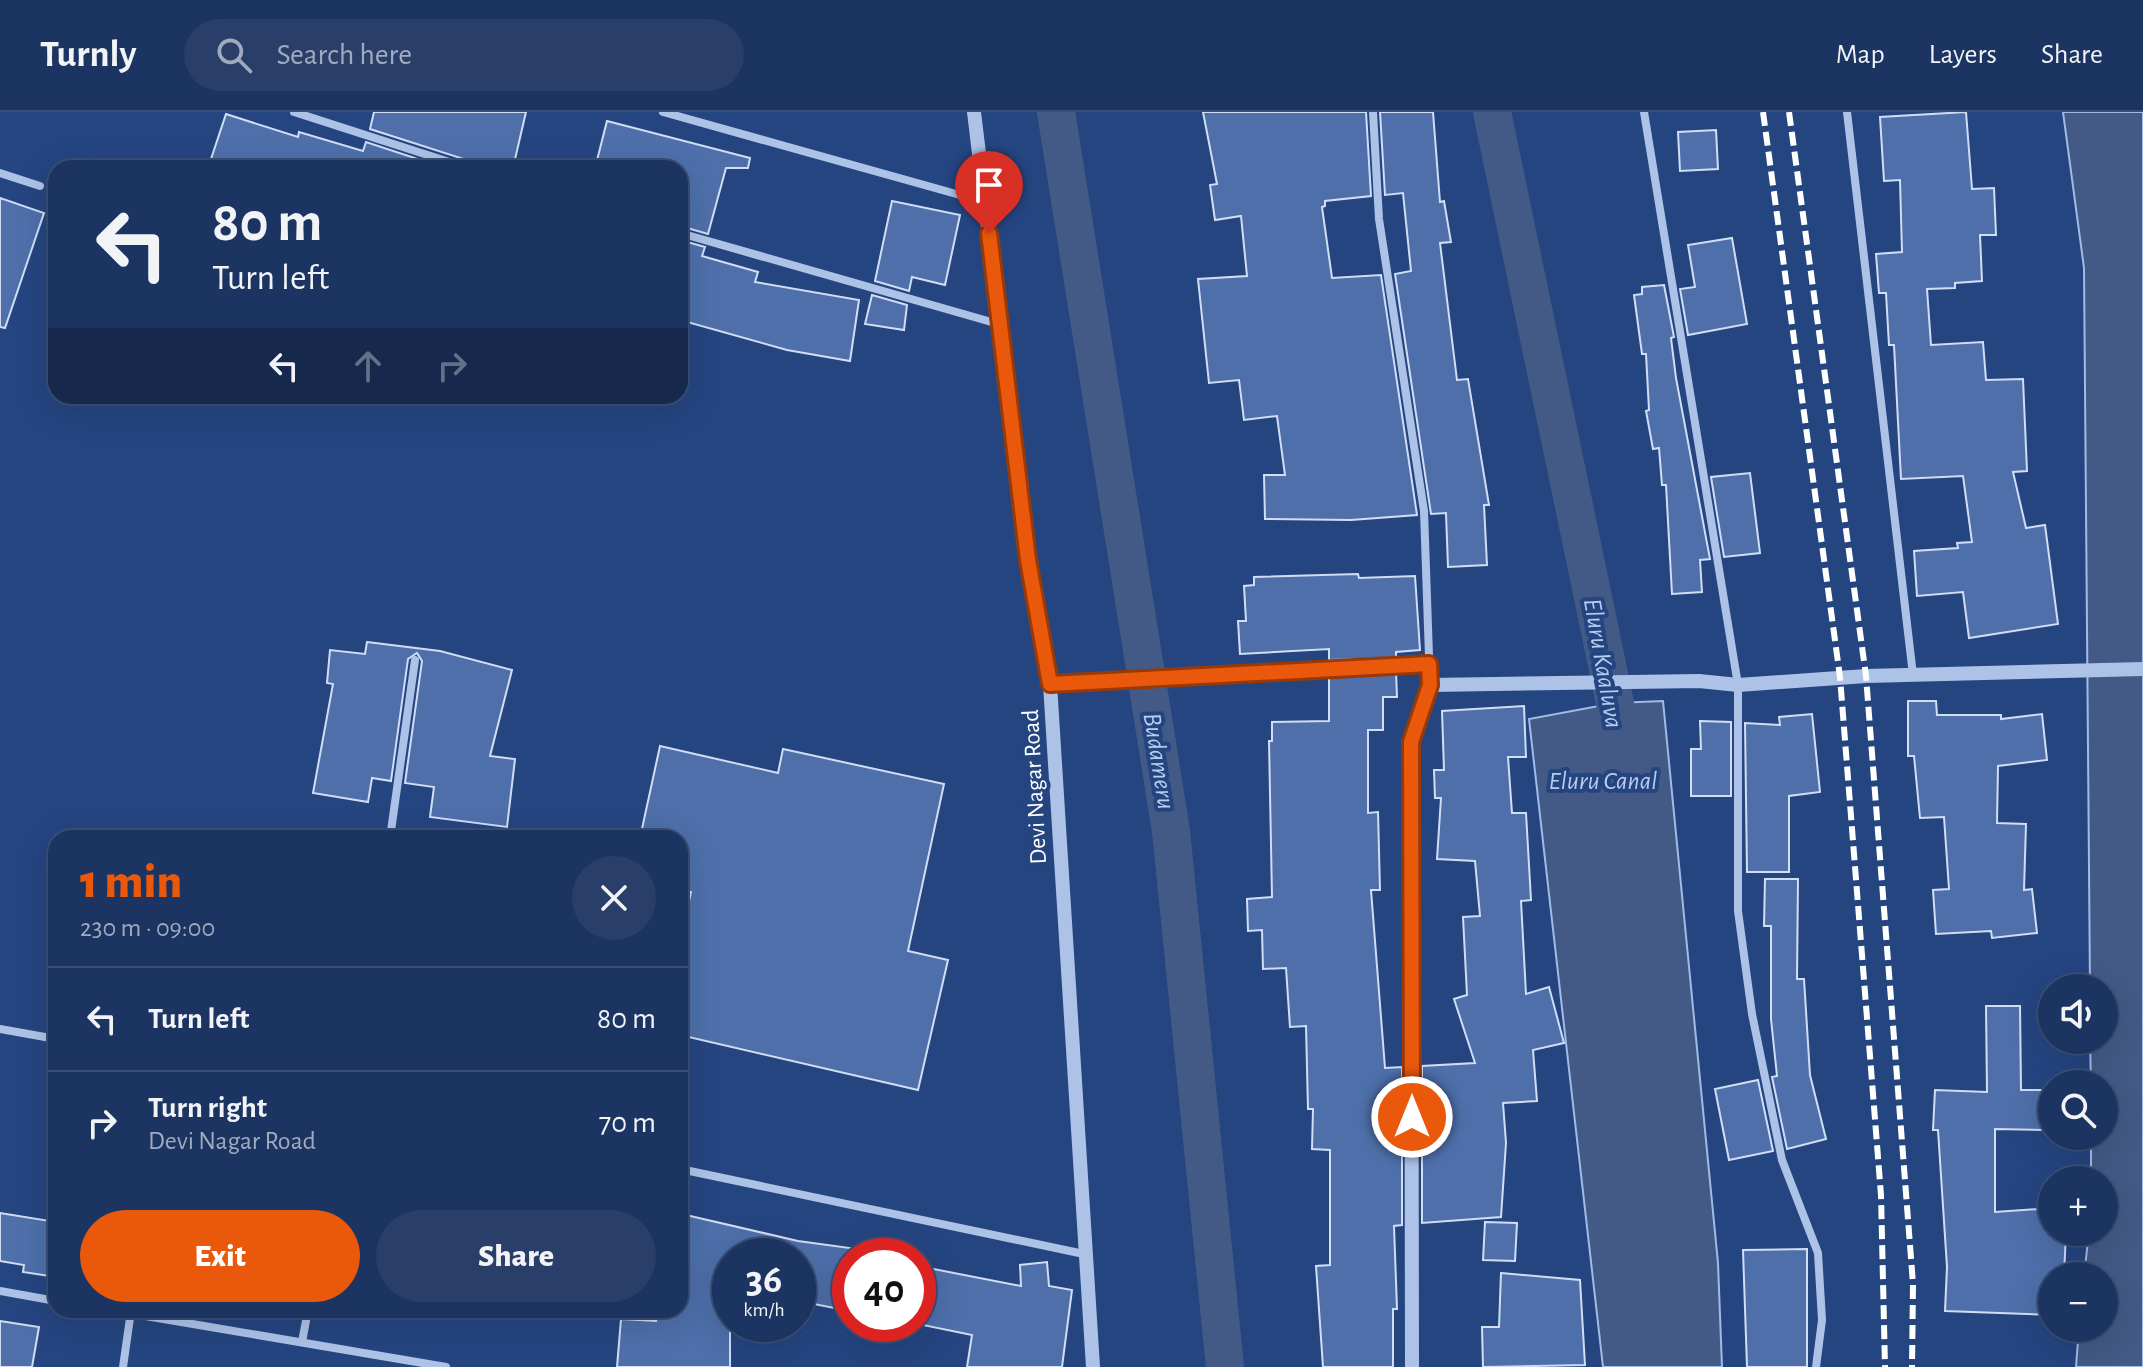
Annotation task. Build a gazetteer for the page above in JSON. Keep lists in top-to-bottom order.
{
  "streets": {
    "street": ["Devi Nagar Road"]
  },
  "water": ["Eluru Kaaluva", "Budameru", "Eluru Canal"],
  "page": {
    "header": "Turnly",
    "search": "Search here",
    "nav": ["Map", "Layers", "Share"],
    "turn": ["80 m", "Turn left"],
    "heading": ["1 min", "230 m · 09:00"],
    "list": [
      {
        "name": "Turn left",
        "value": "80 m"
      },
      {
        "name": "Turn right",
        "note": "Devi Nagar Road",
        "value": "70 m"
      }
    ],
    "map_buttons": ["+", "−"],
    "buttons": ["Exit", "Share"],
    "speed": "36 km/h",
    "limit": "40"
  }
}
